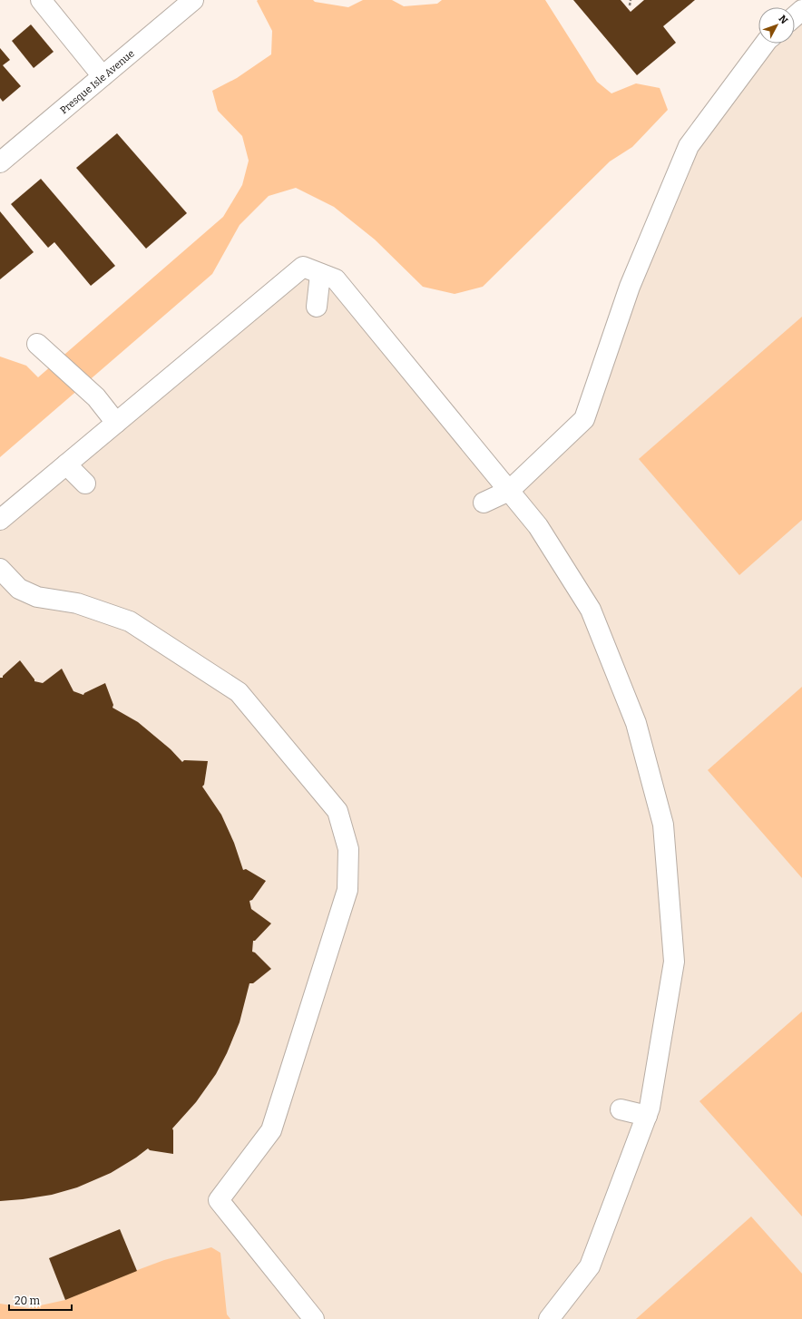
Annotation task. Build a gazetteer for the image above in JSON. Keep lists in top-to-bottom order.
{
  "streets": {
    "main road": ["Presque Isle Avenue"]
  },
  "scale_bar": "20 m",
  "north": "top right"
}
